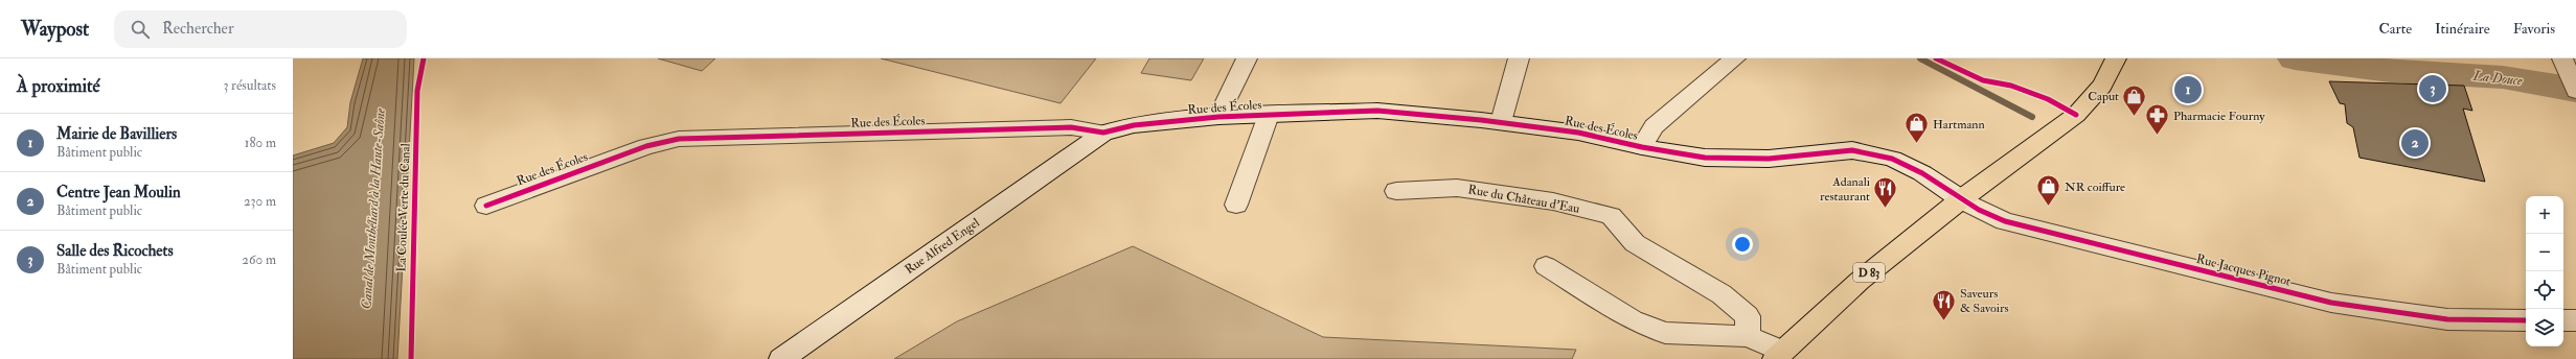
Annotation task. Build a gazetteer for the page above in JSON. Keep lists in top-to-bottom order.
{
  "streets": {
    "main road": ["D 83"],
    "street": [
      "Rue des Écoles",
      "Rue du Château d'Eau",
      "Rue Alfred Engel",
      "Rue Jacques Pignot"
    ],
    "cycle path": ["La Coulée Verte du Canal"]
  },
  "crossings": [
    ["Rue des Écoles", "Rue Alfred Engel"],
    ["Rue des Écoles", "Rue Jacques Pignot"],
    ["Rue des Écoles", "D 83"],
    ["Rue Jacques Pignot", "D 83"]
  ],
  "water": ["La Douce", "Canal de Montbéliard à la Haute-Saône"],
  "places": {
    "shop": ["Caput", "Hartmann", "NR coiffure"],
    "pharmacy": ["Pharmacie Fourny"],
    "restaurant": ["Adanali restaurant", "Saveurs & Savoirs"]
  },
  "page": {
    "header": "Waypost",
    "search": "Rechercher",
    "nav": ["Carte", "Itinéraire", "Favoris"],
    "heading": ["À proximité", "3 résultats"],
    "pins": ["3", "1", "2"],
    "list": [
      {
        "mark": "1",
        "name": "Mairie de Bavilliers",
        "note": "Bâtiment public",
        "value": "180 m"
      },
      {
        "mark": "2",
        "name": "Centre Jean Moulin",
        "note": "Bâtiment public",
        "value": "230 m"
      },
      {
        "mark": "3",
        "name": "Salle des Ricochets",
        "note": "Bâtiment public",
        "value": "260 m"
      }
    ],
    "map_buttons": ["+", "−"]
  }
}
